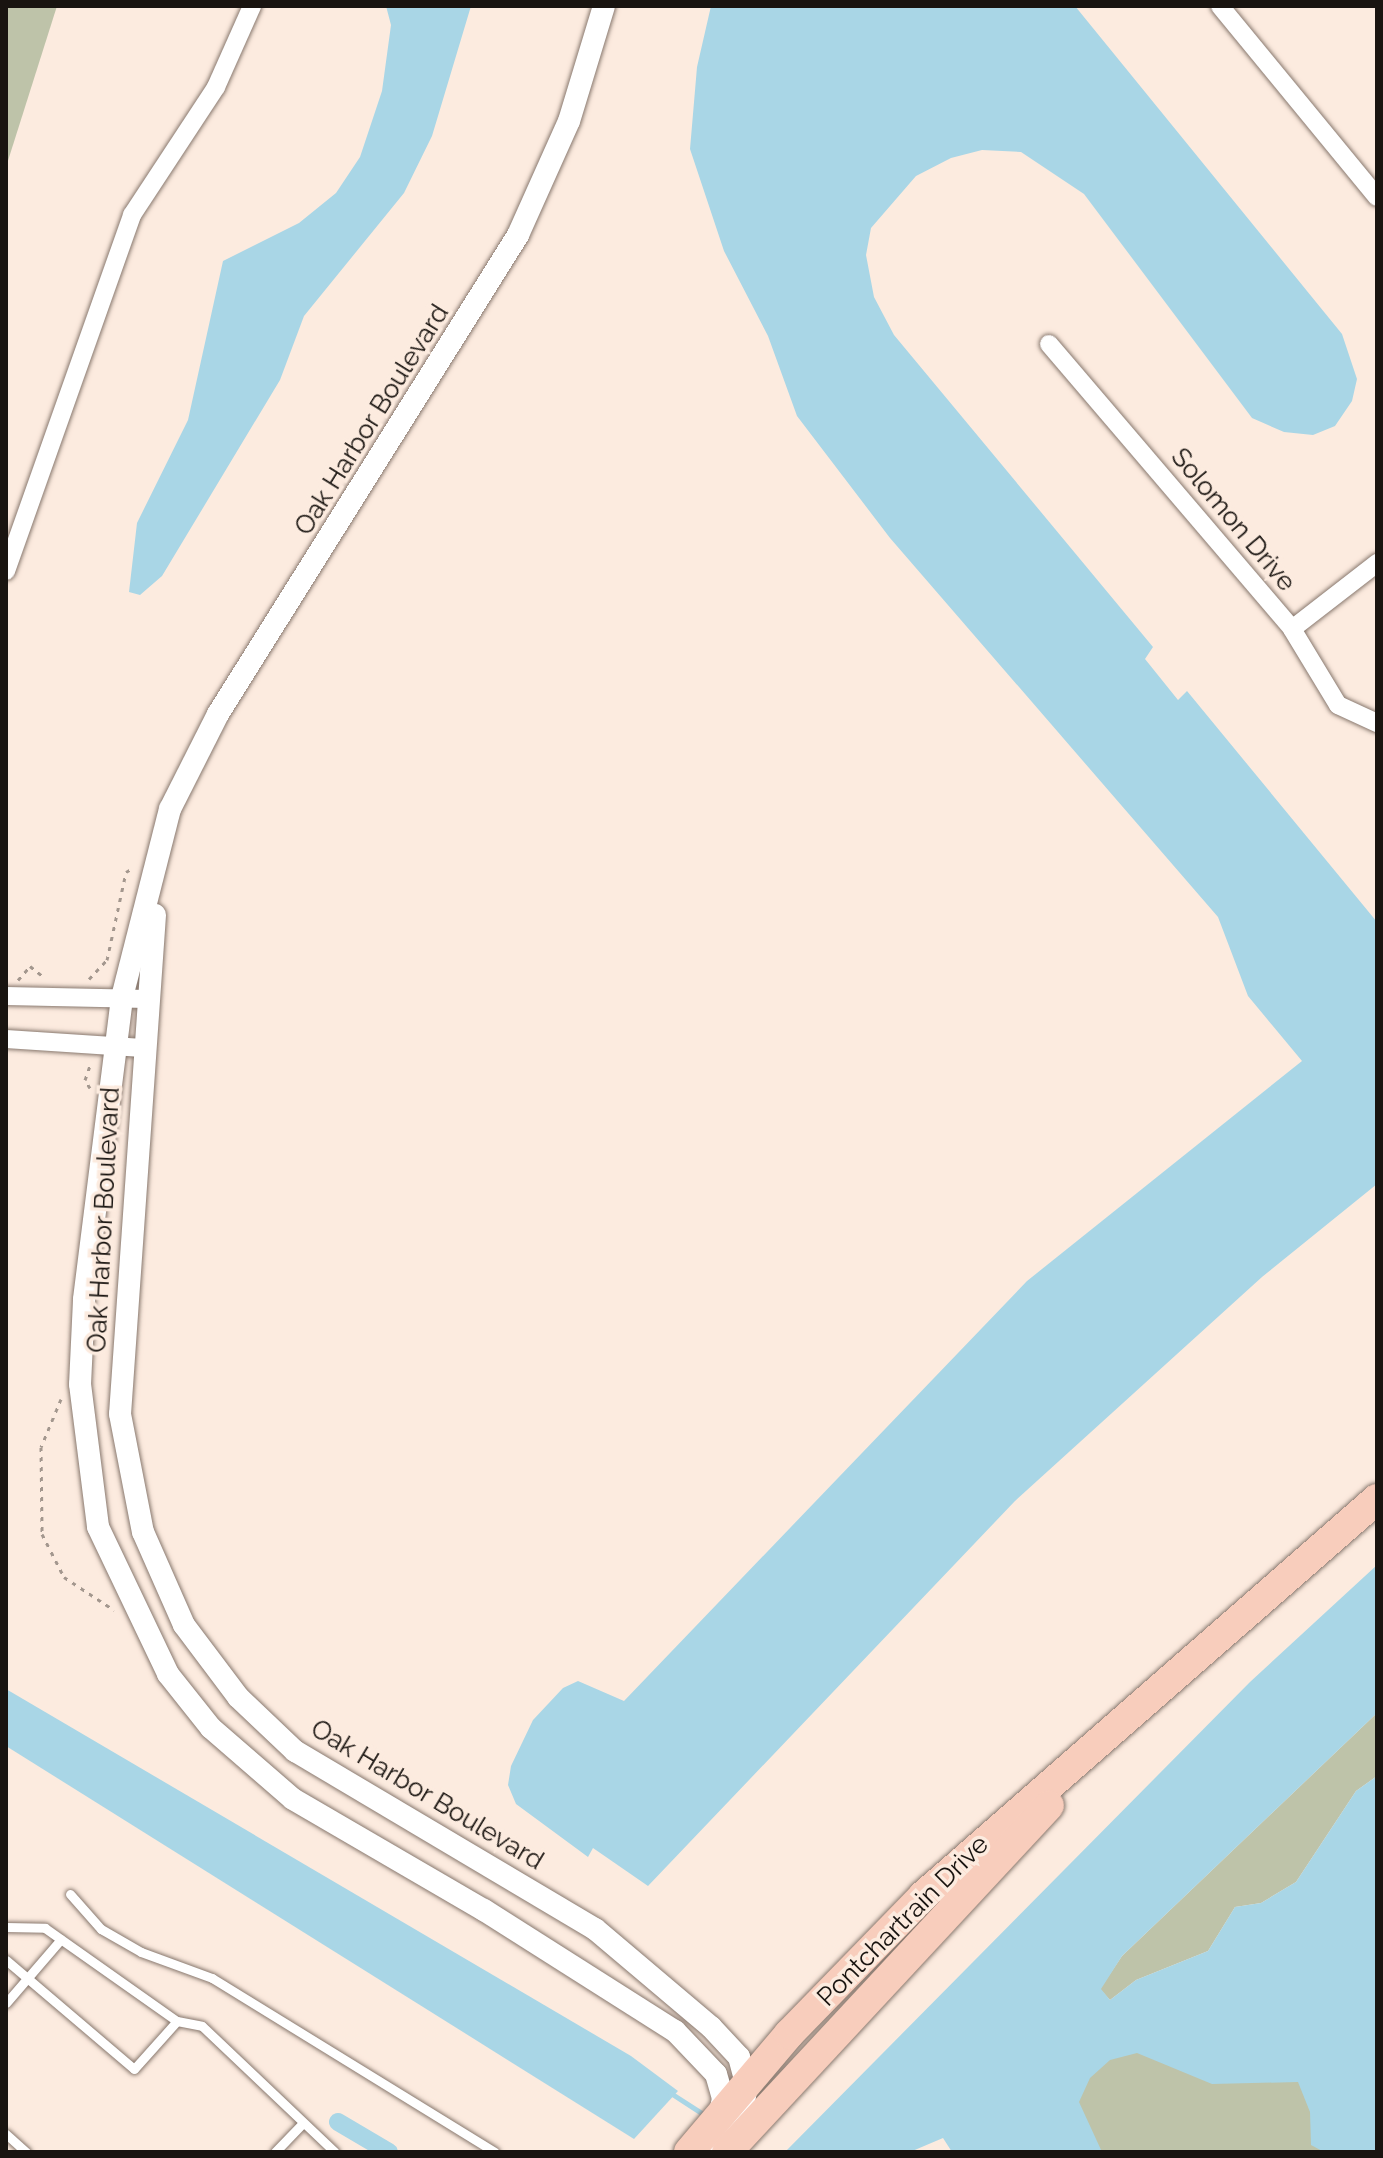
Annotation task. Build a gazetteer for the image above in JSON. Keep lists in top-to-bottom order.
{
  "streets": {
    "main road": ["Pontchartrain Drive"],
    "street": ["Oak Harbor Boulevard", "Solomon Drive"]
  },
  "crossings": [
    ["Oak Harbor Boulevard", "Pontchartrain Drive"]
  ]
}
